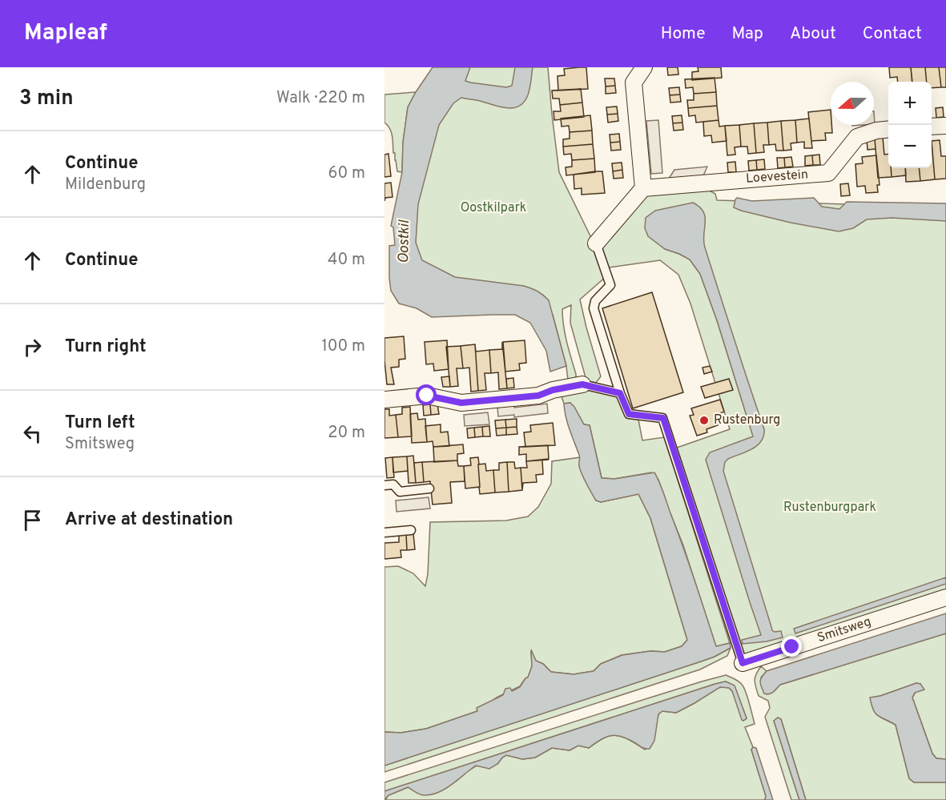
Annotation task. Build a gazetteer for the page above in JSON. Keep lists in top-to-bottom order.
{
  "streets": {
    "street": ["Loevestein", "Smitsweg"]
  },
  "water": ["Oostkil"],
  "parks": ["Oostkilpark", "Rustenburgpark"],
  "places": ["Rustenburg"],
  "north": "left",
  "page": {
    "header": "Mapleaf",
    "nav": [
      "Home",
      "Map",
      "About",
      "Contact"
    ],
    "heading": ["3 min", "Walk · 220 m"],
    "map_buttons": ["+", "−"],
    "list": [
      ["Continue", "Mildenburg", "60 m"],
      ["Continue", "40 m"],
      ["Turn right", "100 m"],
      ["Turn left", "Smitsweg", "20 m"],
      "Arrive at destination"
    ]
  }
}
